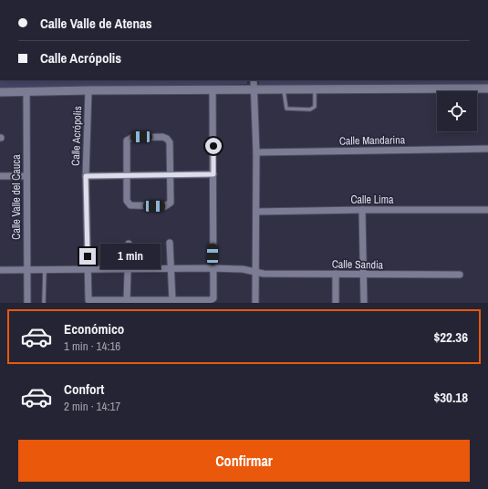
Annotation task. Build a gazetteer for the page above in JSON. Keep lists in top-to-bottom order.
{
  "streets": {
    "street": [
      "Calle Acrópolis",
      "Calle Mandarina",
      "Calle Valle del Cauca",
      "Calle Lima",
      "Calle Sandia"
    ]
  },
  "crossings": [
    ["Calle Acrópolis", "Calle Sandia"],
    ["Calle Valle del Cauca", "Calle Sandia"]
  ],
  "page": {
    "banner": ["Calle Valle de Atenas", "Calle Acrópolis"],
    "bubble": "1 min",
    "list": [
      {
        "name": "Económico",
        "note": "1 min · 14:16",
        "value": "$22.36"
      },
      {
        "name": "Confort",
        "note": "2 min · 14:17",
        "value": "$30.18"
      }
    ],
    "buttons": "Confirmar"
  }
}
